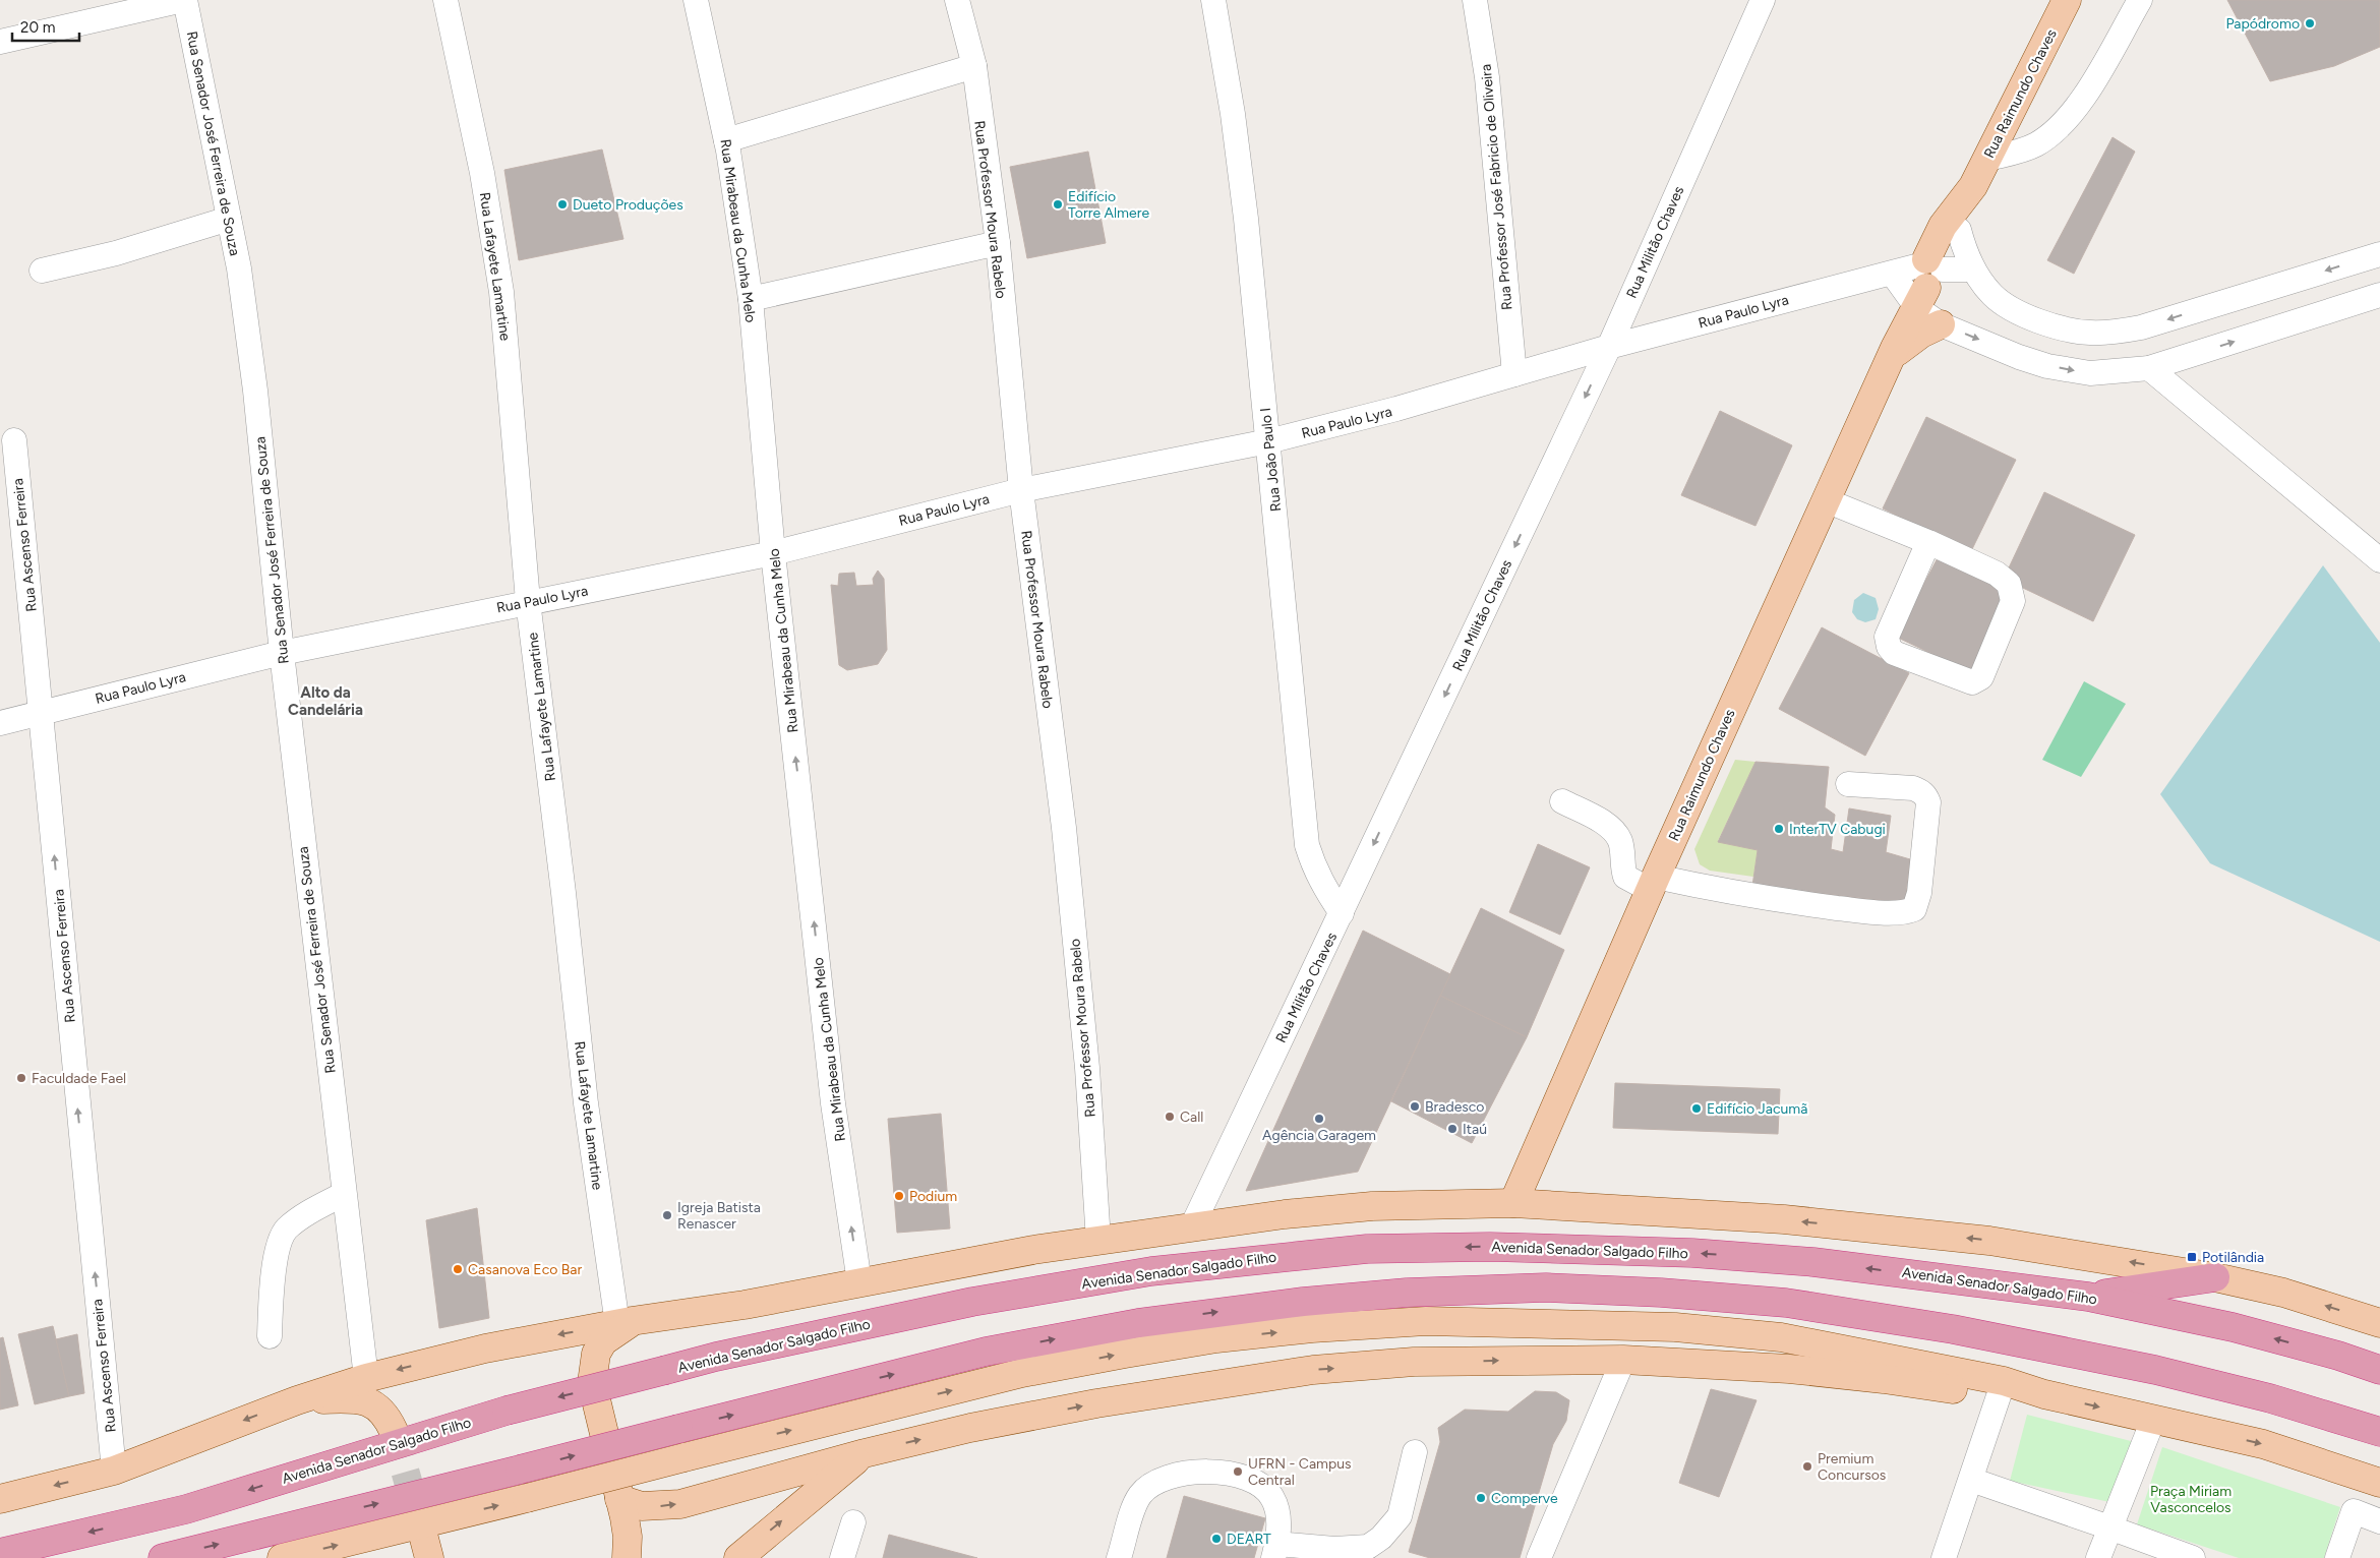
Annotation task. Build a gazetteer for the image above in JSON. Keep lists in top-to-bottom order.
{
  "streets": {
    "highway": ["Avenida Senador Salgado Filho"],
    "main road": ["Rua Raimundo Chaves"],
    "street": [
      "Rua Senador José Ferreira de Souza",
      "Rua Professor José Fabricio de Oliveira",
      "Rua Professor Moura Rabelo",
      "Rua Mirabeau da Cunha Melo",
      "Rua Militão Chaves",
      "Rua Lafayete Lamartine",
      "Rua Paulo Lyra",
      "Rua João Paulo I",
      "Rua Ascenso Ferreira"
    ]
  },
  "crossings": [
    ["Rua Raimundo Chaves", "Rua Paulo Lyra"],
    ["Rua Senador José Ferreira de Souza", "Rua Paulo Lyra"],
    ["Rua Professor José Fabricio de Oliveira", "Rua Paulo Lyra"],
    ["Rua Professor Moura Rabelo", "Rua Paulo Lyra"],
    ["Rua Mirabeau da Cunha Melo", "Rua Paulo Lyra"],
    ["Rua Militão Chaves", "Rua Paulo Lyra"],
    ["Rua Militão Chaves", "Rua João Paulo I"],
    ["Rua Lafayete Lamartine", "Rua Paulo Lyra"],
    ["Rua Paulo Lyra", "Rua João Paulo I"],
    ["Rua Paulo Lyra", "Rua Ascenso Ferreira"]
  ],
  "one_way": ["Rua Mirabeau da Cunha Melo", "Rua Militão Chaves", "Rua Ascenso Ferreira"],
  "districts": ["Alto da Candelária"],
  "parks": ["Praça Miriam Vasconcelos"],
  "places": {
    "other": [
      "Papódromo",
      "Dueto Produções",
      "Edifício Torre Almere",
      "InterTV Cabugi",
      "Faculdade Fael",
      "Bradesco",
      "Edifício Jacumã",
      "Call",
      "Agência Garagem",
      "Itaú",
      "Podium",
      "Igreja Batista Renascer",
      "Casanova Eco Bar",
      "Premium Concursos",
      "UFRN - Campus Central",
      "Comperve",
      "DEART"
    ],
    "transit": ["Potilândia"]
  },
  "scale_bar": "20 m"
}
